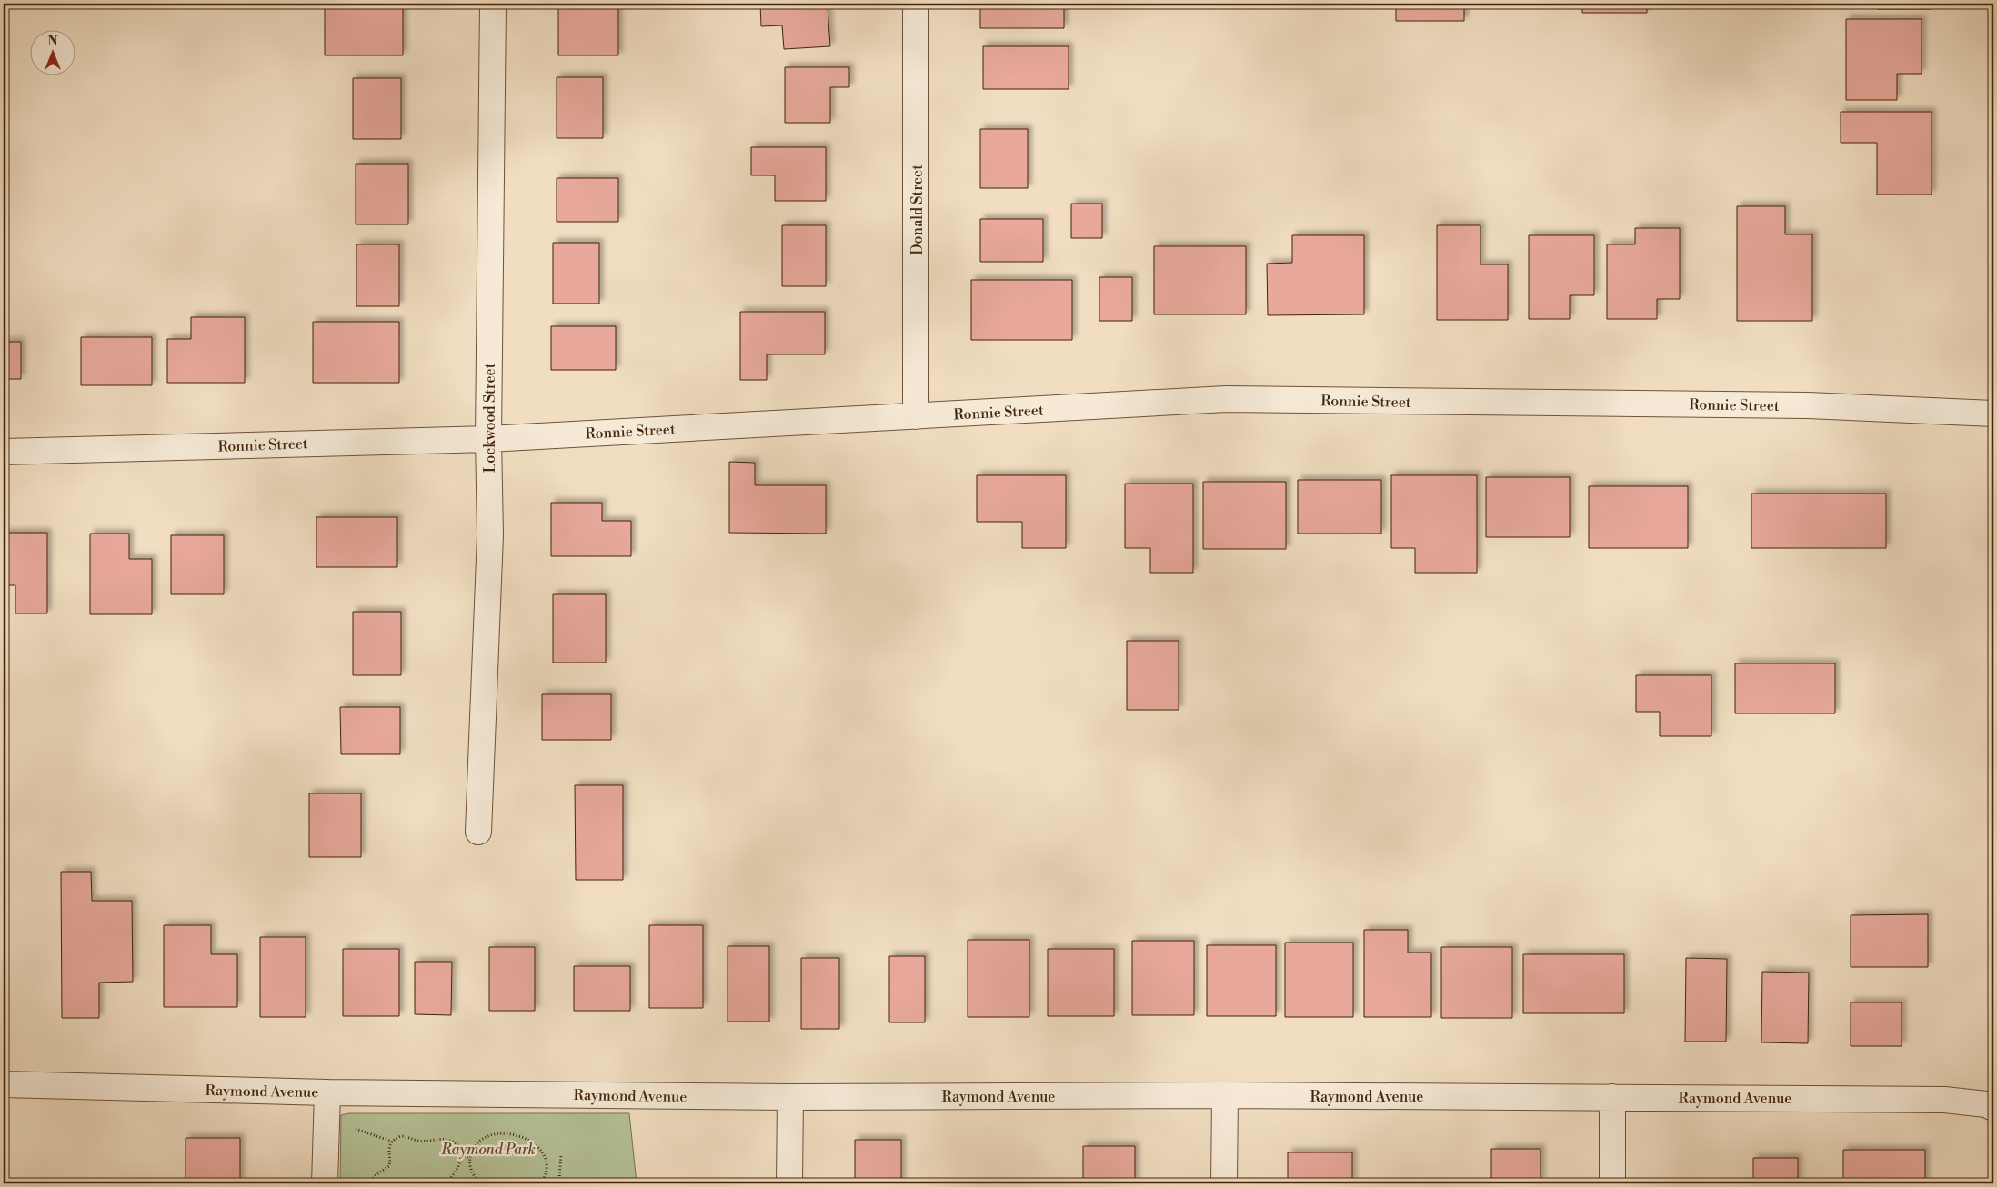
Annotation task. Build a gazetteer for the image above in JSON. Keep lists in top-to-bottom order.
{
  "streets": {
    "street": [
      "Donald Street",
      "Ronnie Street",
      "Lockwood Street",
      "Raymond Avenue"
    ]
  },
  "crossings": [
    ["Donald Street", "Ronnie Street"],
    ["Ronnie Street", "Lockwood Street"]
  ],
  "parks": ["Raymond Park"],
  "north": "top"
}
